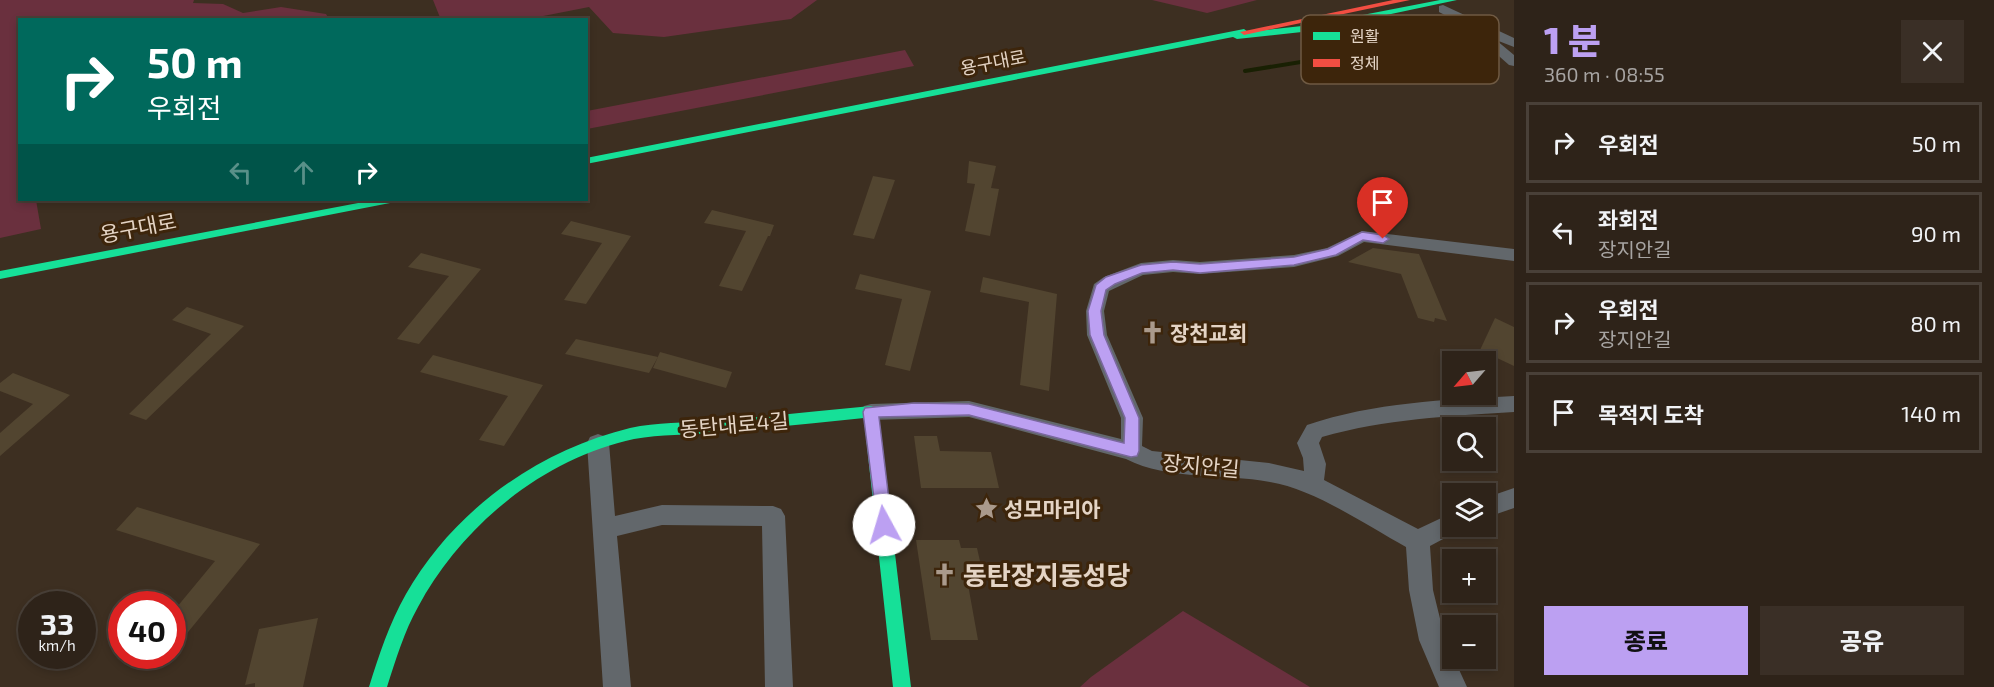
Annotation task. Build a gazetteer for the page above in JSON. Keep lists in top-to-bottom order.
{
  "streets": {
    "main road": ["용구대로", "동탄대로4길"],
    "street": ["장지안길"]
  },
  "crossings": [
    ["동탄대로4길", "장지안길"]
  ],
  "places": {
    "church": ["장천교회", "동탄장지동성당"],
    "place": ["성모마리아"]
  },
  "legend": ["원활", "정체"],
  "north": "bottom left",
  "page": {
    "heading": ["1 분", "360 m · 08:55"],
    "turn": ["50 m", "우회전"],
    "list": [
      {
        "name": "우회전",
        "value": "50 m"
      },
      {
        "name": "좌회전",
        "note": "장지안길",
        "value": "90 m"
      },
      {
        "name": "우회전",
        "note": "장지안길",
        "value": "80 m"
      },
      {
        "name": "목적지 도착",
        "value": "140 m"
      }
    ],
    "map_buttons": ["+", "−"],
    "speed": "33 km/h",
    "limit": "40",
    "buttons": ["종료", "공유"]
  }
}
